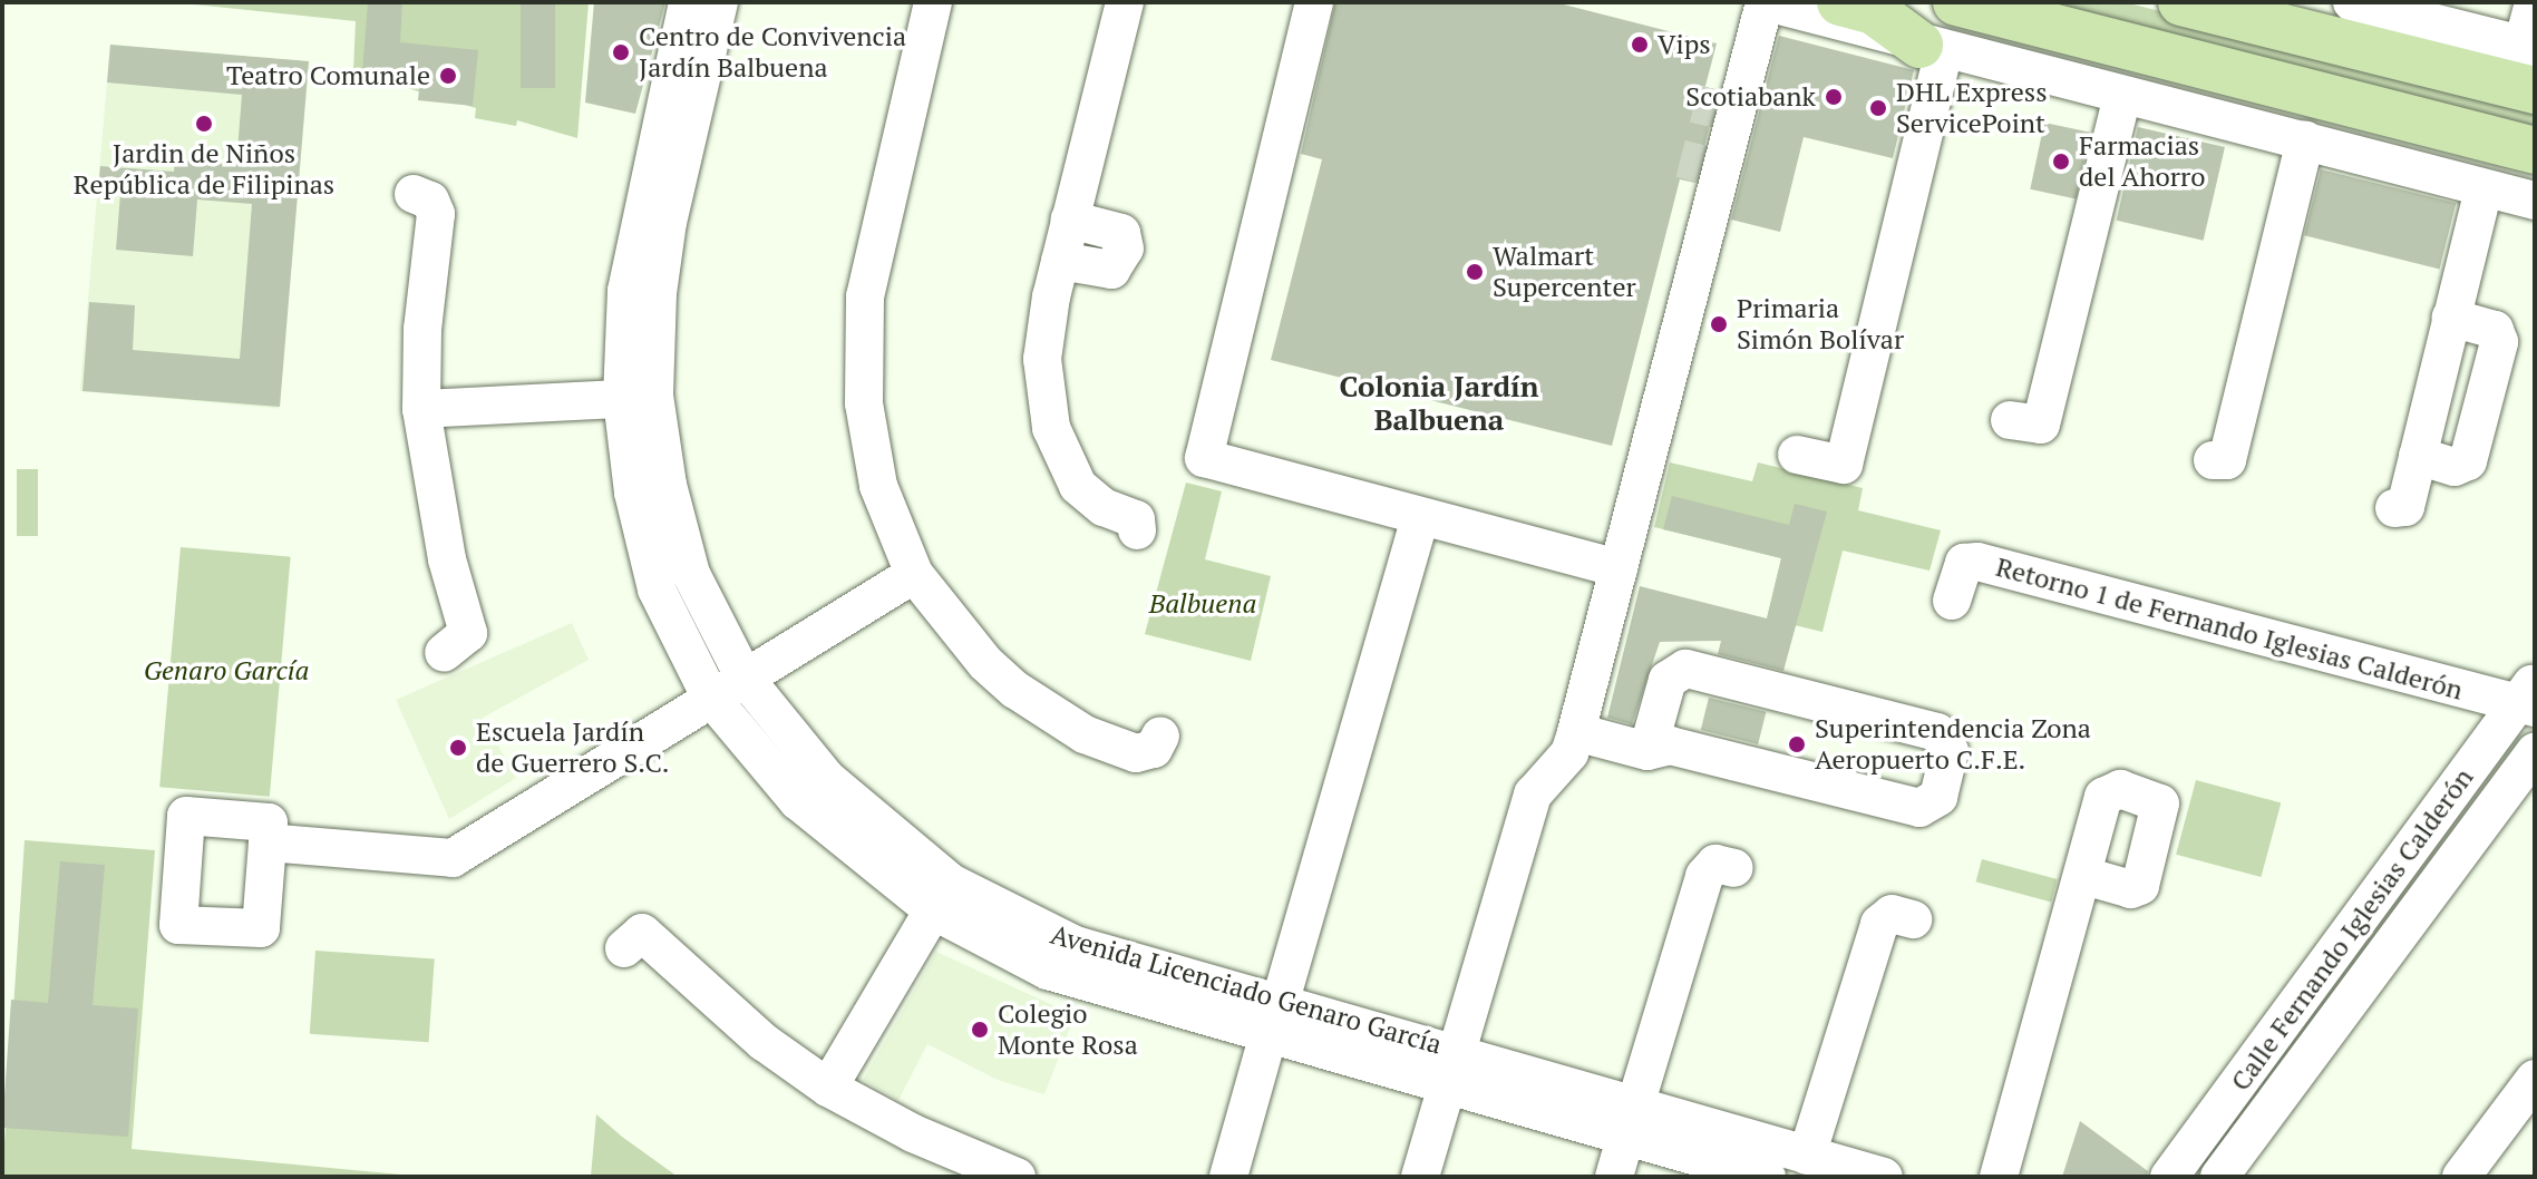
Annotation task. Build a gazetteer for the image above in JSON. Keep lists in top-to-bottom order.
{
  "streets": {
    "street": ["Retorno 1 de Fernando Iglesias Calderón", "Calle Fernando Iglesias Calderón", "Avenida Licenciado Genaro García"]
  },
  "crossings": [
    ["Retorno 1 de Fernando Iglesias Calderón", "Calle Fernando Iglesias Calderón"]
  ],
  "districts": ["Colonia Jardín Balbuena"],
  "parks": ["Balbuena", "Genaro García"],
  "places": [
    "Vips",
    "Centro de Convivencia Jardín Balbuena",
    "Teatro Comunale",
    "Scotiabank",
    "DHL Express ServicePoint",
    "Jardin de Niños República de Filipinas",
    "Farmacias del Ahorro",
    "Walmart Supercenter",
    "Primaria Simón Bolívar",
    "Superintendencia Zona Aeropuerto C.F.E.",
    "Escuela Jardín de Guerrero S.C.",
    "Colegio Monte Rosa"
  ]
}
